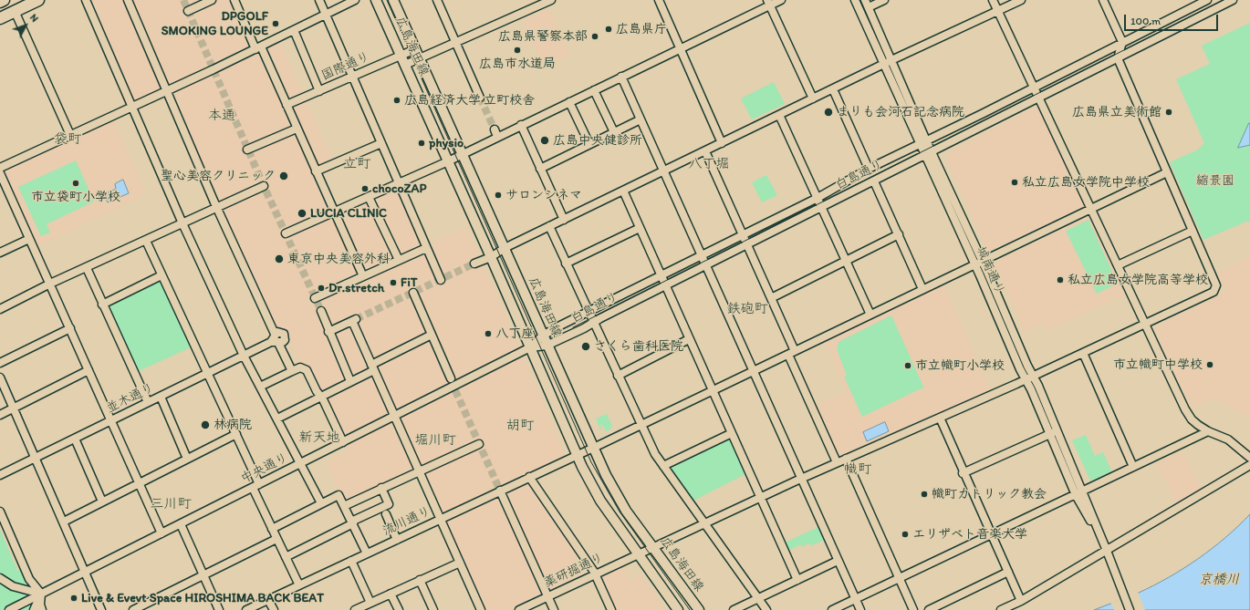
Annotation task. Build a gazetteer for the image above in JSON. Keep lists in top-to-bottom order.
{
  "streets": {
    "main road": ["広島海田線"],
    "street": [
      "国際通り",
      "白島通り",
      "城南通り",
      "並木通り",
      "中央通り",
      "流川通り",
      "薬研掘通り"
    ]
  },
  "crossings": [
    ["広島海田線", "国際通り"],
    ["広島海田線", "白島通り"],
    ["広島海田線", "中央通り"],
    ["広島海田線", "流川通り"],
    ["広島海田線", "薬研掘通り"],
    ["白島通り", "城南通り"],
    ["白島通り", "中央通り"],
    ["白島通り", "薬研掘通り"],
    ["城南通り", "流川通り"],
    ["城南通り", "薬研掘通り"],
    ["流川通り", "薬研掘通り"]
  ],
  "districts": [
    "本通",
    "袋町",
    "立町",
    "八丁堀",
    "鉄砲町",
    "胡町",
    "新天地",
    "堀川町",
    "幟町",
    "三川町"
  ],
  "water": ["京橋川"],
  "parks": ["縮景園"],
  "places": [
    "DPGOLF SMOKING LOUNGE",
    "広島県庁",
    "広島県警察本部",
    "広島市水道局",
    "広島経済大学 立町校舎",
    "まりも会河石記念病院",
    "広島県立美術館",
    "広島中央健診所",
    "physio",
    "聖心美容クリニック",
    "私立広島女学院中学校",
    "市立袋町小学校",
    "chocoZAP",
    "サロンシネマ",
    "LUCIA CLINIC",
    "東京中央美容外科",
    "私立広島女学院高等学校",
    "FiT",
    "Dr.stretch",
    "八丁座",
    "さくら歯科医院",
    "市立幟町中学校",
    "市立幟町小学校",
    "林病院",
    "幟町カトリック教会",
    "エリザベト音楽大学",
    "Live & Evevt Space HIROSHIMA BACK BEAT"
  ],
  "scale_bar": "100 m",
  "north": "top right"
}
